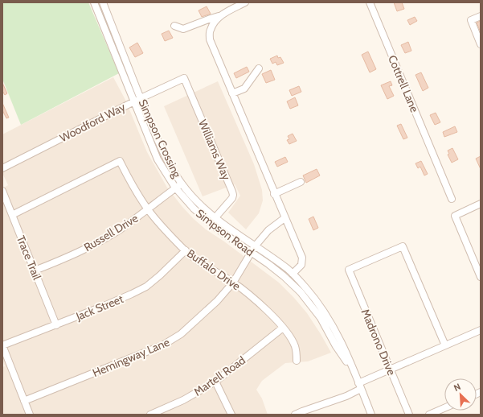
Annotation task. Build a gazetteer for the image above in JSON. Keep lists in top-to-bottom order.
{
  "streets": {
    "street": [
      "Cottrell Lane",
      "Woodford Way",
      "Simpson Crossing",
      "Williams Way",
      "Russell Drive",
      "Simpson Road",
      "Trace Trail",
      "Buffalo Drive",
      "Jack Street",
      "Madrono Drive",
      "Hemingway Lane",
      "Martell Road"
    ]
  },
  "crossings": [
    ["Woodford Way", "Simpson Crossing"],
    ["Woodford Way", "Williams Way"],
    ["Woodford Way", "Simpson Road"],
    ["Simpson Crossing", "Williams Way"],
    ["Simpson Crossing", "Russell Drive"],
    ["Simpson Crossing", "Simpson Road"],
    ["Simpson Crossing", "Hemingway Lane"],
    ["Russell Drive", "Simpson Road"],
    ["Russell Drive", "Trace Trail"],
    ["Russell Drive", "Buffalo Drive"],
    ["Simpson Road", "Hemingway Lane"],
    ["Trace Trail", "Buffalo Drive"],
    ["Trace Trail", "Jack Street"],
    ["Buffalo Drive", "Jack Street"],
    ["Buffalo Drive", "Hemingway Lane"],
    ["Buffalo Drive", "Martell Road"]
  ],
  "north": "top left"
}
